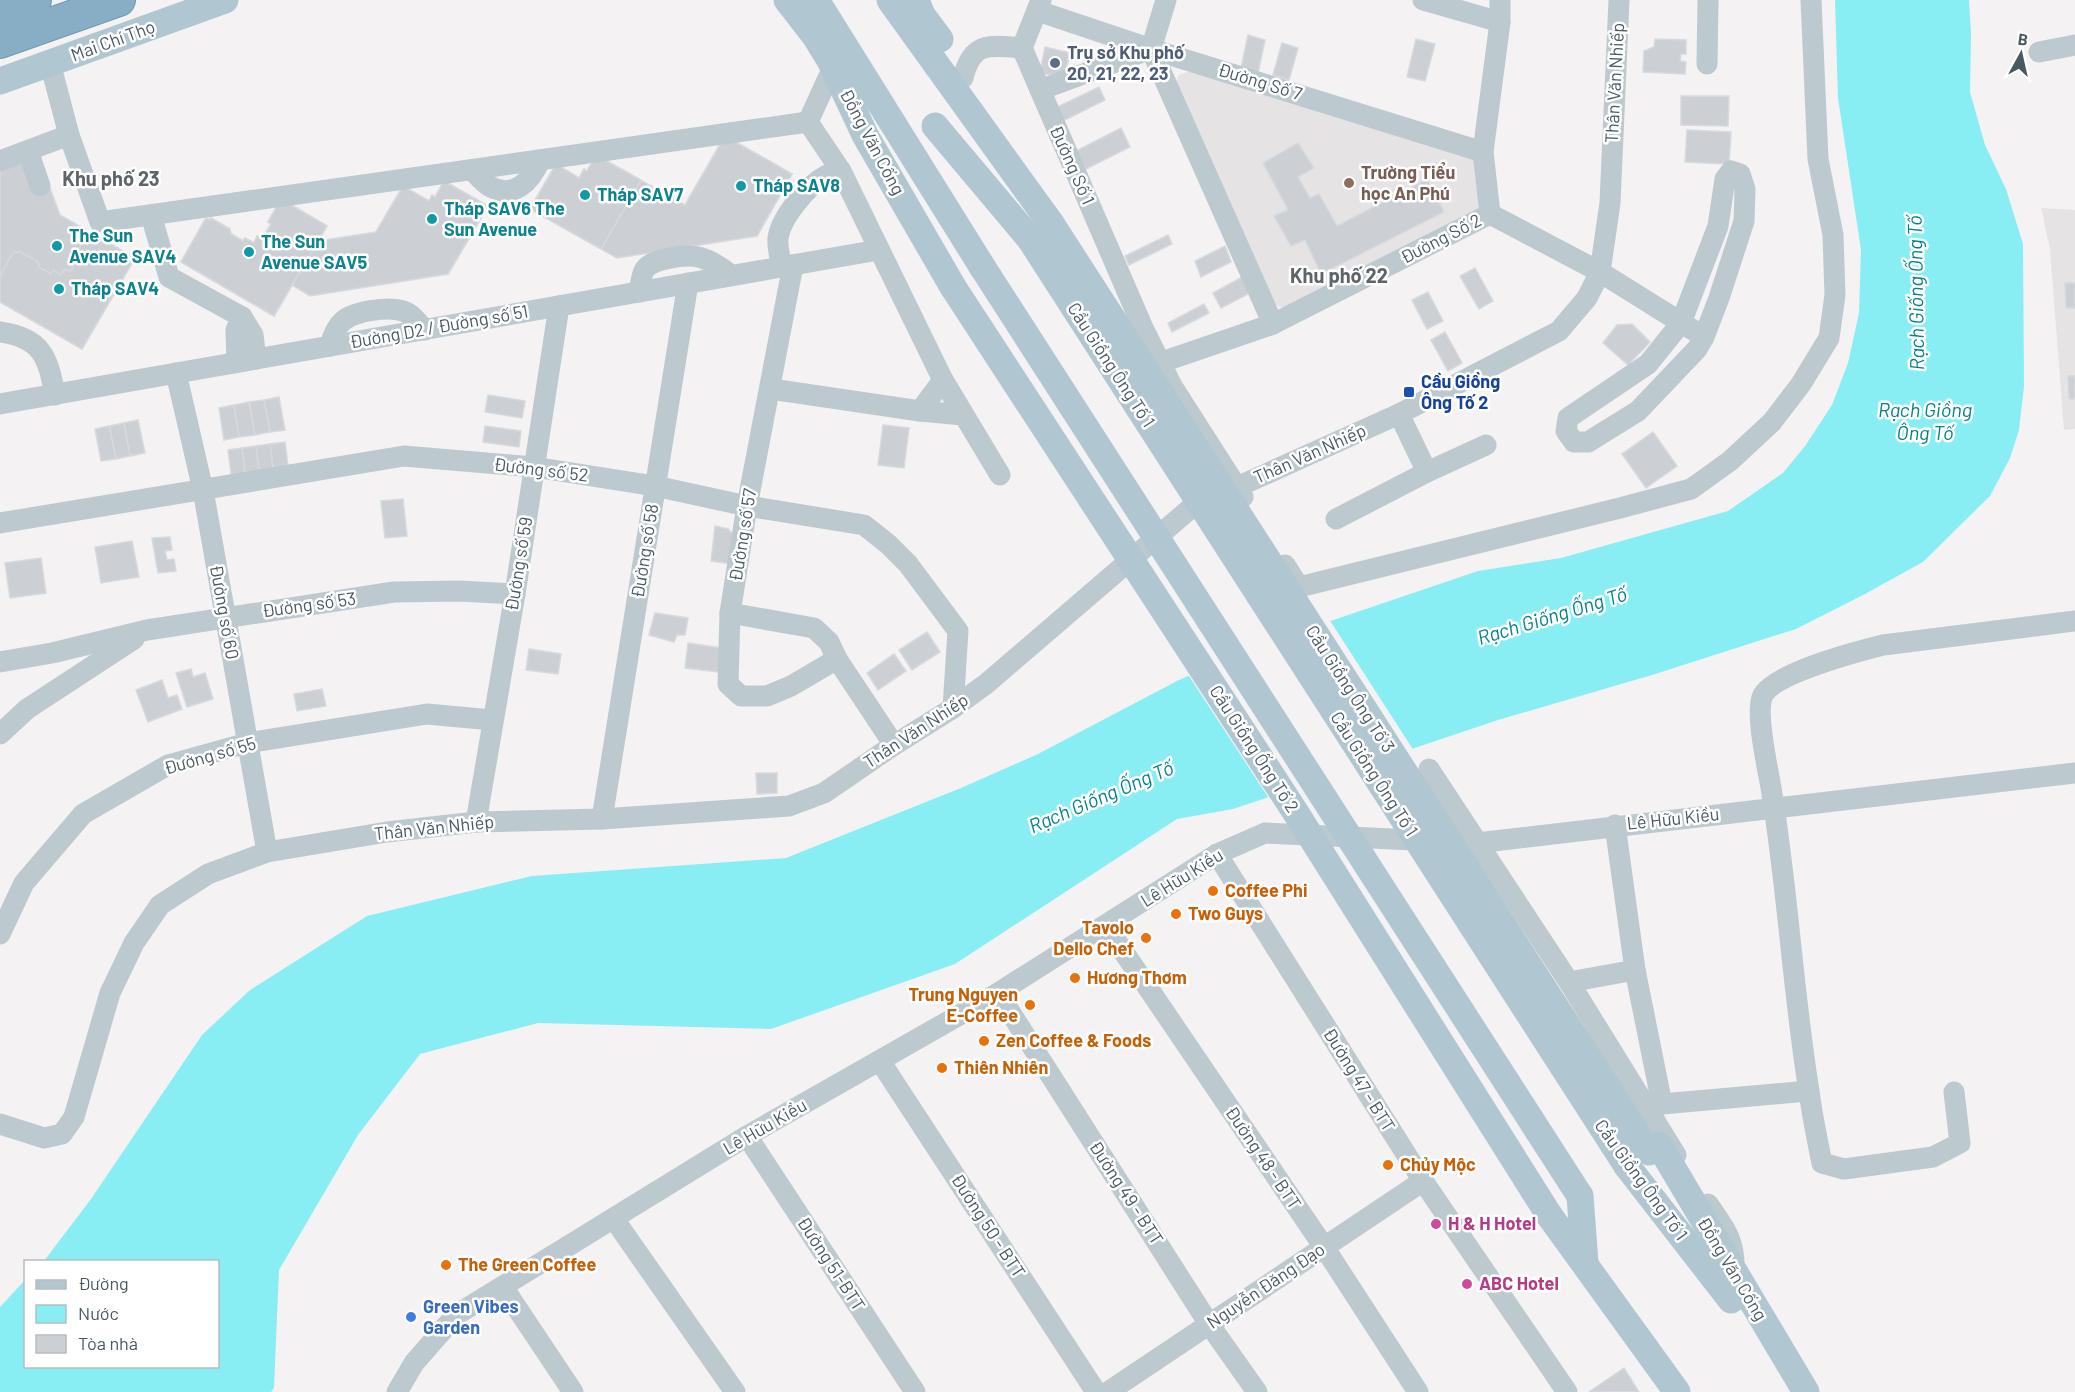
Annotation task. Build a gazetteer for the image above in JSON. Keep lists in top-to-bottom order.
{
  "streets": {
    "highway": ["Mai Chí Thọ"],
    "main road": ["Đồng Văn Cống", "Cầu Giồng Ông Tố 3", "Cầu Giồng Ống Tố 2"],
    "street": [
      "Đường Số 7",
      "Thân Văn Nhiếp",
      "Đường Số 1",
      "Đường Số 2",
      "Đường D2 / Đường số 51",
      "Đường số 52",
      "Đường số 57",
      "Đường số 58",
      "Đường số 59",
      "Đường số 53",
      "Đường số 60",
      "Đường số 55",
      "Lê Hữu Kiều",
      "Đường 47 - BTT",
      "Đường 48 - BTT",
      "Đường 49 - BTT",
      "Đường 50 - BTT",
      "Đường 51-BTT",
      "Nguyễn Đăng Đạo"
    ]
  },
  "crossings": [
    ["Đường Số 7", "Đường Số 2"],
    ["Thân Văn Nhiếp", "Đường Số 1"],
    ["Thân Văn Nhiếp", "Đường số 52"],
    ["Thân Văn Nhiếp", "Đường số 58"],
    ["Thân Văn Nhiếp", "Đường số 59"],
    ["Thân Văn Nhiếp", "Đường số 60"],
    ["Đồng Văn Cống", "Cầu Giồng Ông Tố 3"],
    ["Đồng Văn Cống", "Cầu Giồng Ống Tố 2"],
    ["Đường Số 1", "Đường Số 2"],
    ["Đường D2 / Đường số 51", "Đường số 57"],
    ["Đường D2 / Đường số 51", "Đường số 58"],
    ["Đường D2 / Đường số 51", "Đường số 59"],
    ["Đường D2 / Đường số 51", "Đường số 60"],
    ["Đường số 52", "Đường số 57"],
    ["Đường số 52", "Đường số 58"],
    ["Đường số 52", "Đường số 59"],
    ["Đường số 52", "Đường số 60"],
    ["Đường số 59", "Đường số 53"],
    ["Đường số 59", "Đường số 55"],
    ["Đường số 53", "Đường số 60"],
    ["Đường số 60", "Đường số 55"],
    ["Lê Hữu Kiều", "Đường 47 - BTT"],
    ["Lê Hữu Kiều", "Đường 48 - BTT"],
    ["Lê Hữu Kiều", "Đường 49 - BTT"],
    ["Lê Hữu Kiều", "Đường 50 - BTT"],
    ["Lê Hữu Kiều", "Đường 51-BTT"],
    ["Đường 47 - BTT", "Nguyễn Đăng Đạo"],
    ["Đường 48 - BTT", "Nguyễn Đăng Đạo"],
    ["Đường 49 - BTT", "Nguyễn Đăng Đạo"]
  ],
  "districts": ["Khu phố 23", "Khu phố 22"],
  "water": ["Rạch Giống Ống Tố", "Rạch Giồng Ông Tố"],
  "places": {
    "other": [
      "Trụ sở Khu phố 20, 21, 22, 23",
      "Trường Tiểu học An Phú",
      "Tháp SAV8",
      "Tháp SAV7",
      "Tháp SAV6 The Sun Avenue",
      "The Sun Avenue SAV4",
      "The Sun Avenue SAV5",
      "Tháp SAV4",
      "Coffee Phi",
      "Two Guys",
      "Tavolo Dello Chef",
      "Hương Thơm",
      "Trung Nguyen E-Coffee",
      "Zen Coffee & Foods",
      "Thiên Nhiên",
      "Chủy Mộc",
      "H & H Hotel",
      "The Green Coffee",
      "ABC Hotel",
      "Green Vibes Garden"
    ],
    "transit": ["Cầu Giồng Ông Tố 2"]
  },
  "legend": ["Đường", "Nước", "Tòa nhà"],
  "north": "top"
}
